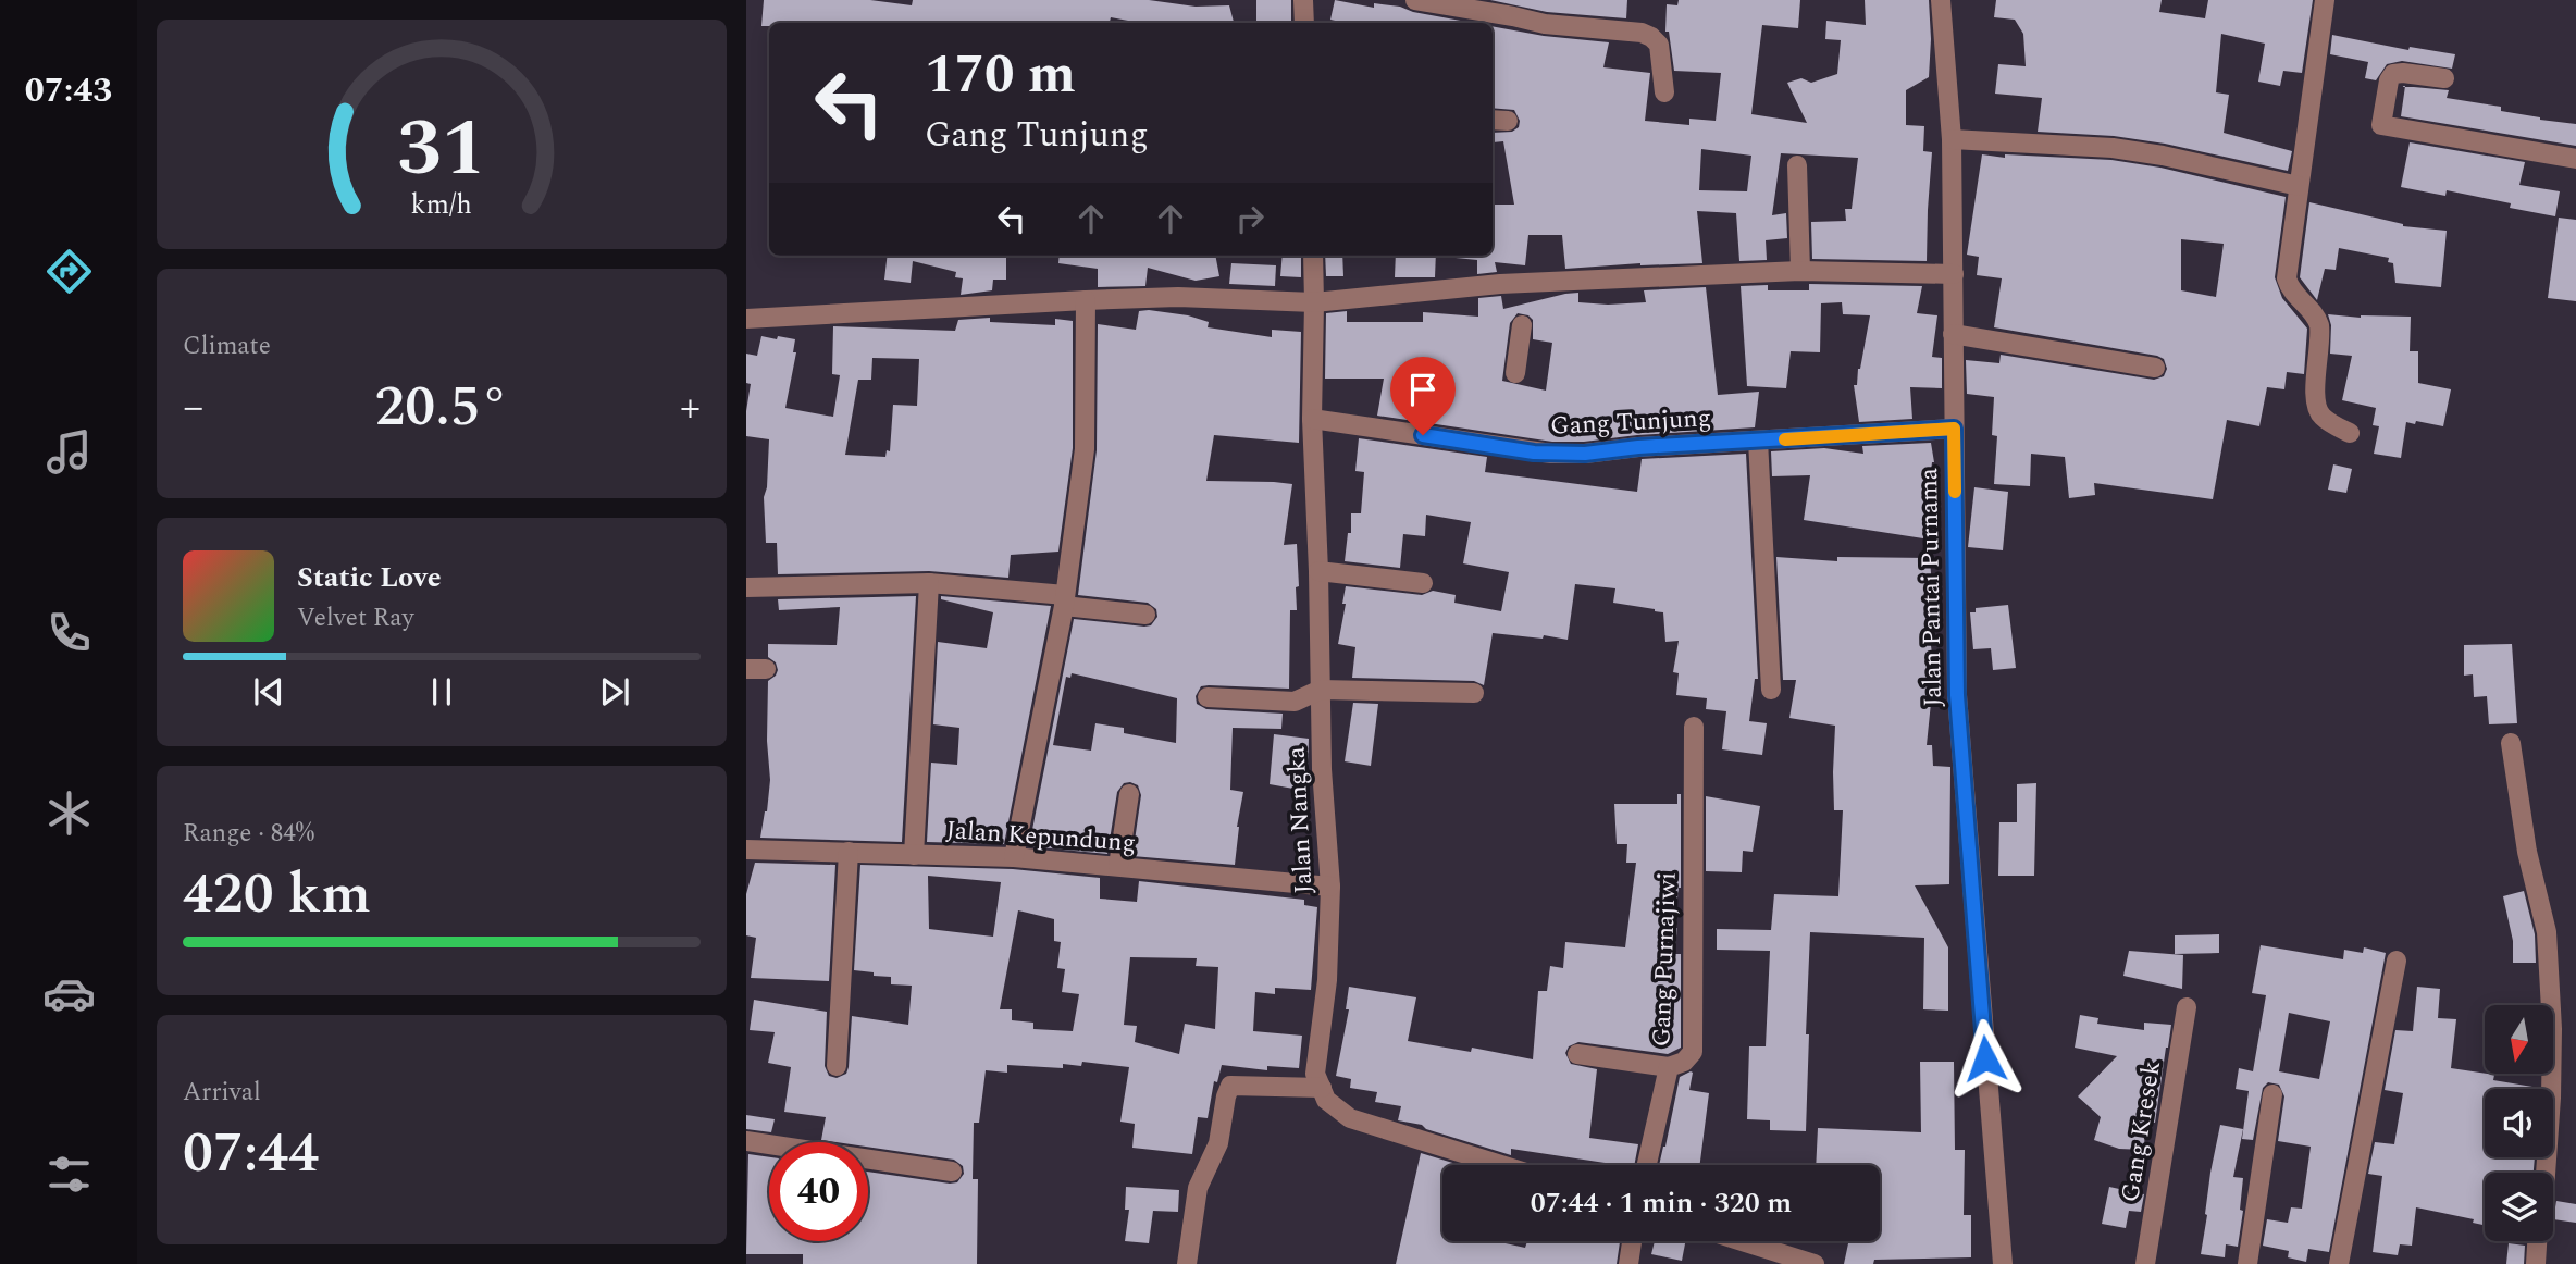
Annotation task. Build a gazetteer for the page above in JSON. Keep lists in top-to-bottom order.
{
  "streets": {
    "street": [
      "Gang Tunjung",
      "Jalan Pantai Purnama",
      "Jalan Nangka",
      "Jalan Kepundung",
      "Gang Purnajiwi",
      "Gang Kresek"
    ]
  },
  "crossings": [
    ["Gang Tunjung", "Jalan Pantai Purnama"],
    ["Gang Tunjung", "Jalan Nangka"],
    ["Jalan Nangka", "Jalan Kepundung"]
  ],
  "north": "bottom",
  "page": {
    "tabs": "07:43",
    "turn": ["170 m", "Gang Tunjung"],
    "tile": [
      "Climate",
      ["Range · 84%", "420 km"],
      ["Arrival", "07:44"]
    ],
    "heat": ["−", "20.5°", "+"],
    "song": ["Static Love", "Velvet Ray"],
    "limit": "40",
    "trip": "07:44 · 1 min · 320 m",
    "gauge": ["31", "km/h"]
  }
}
